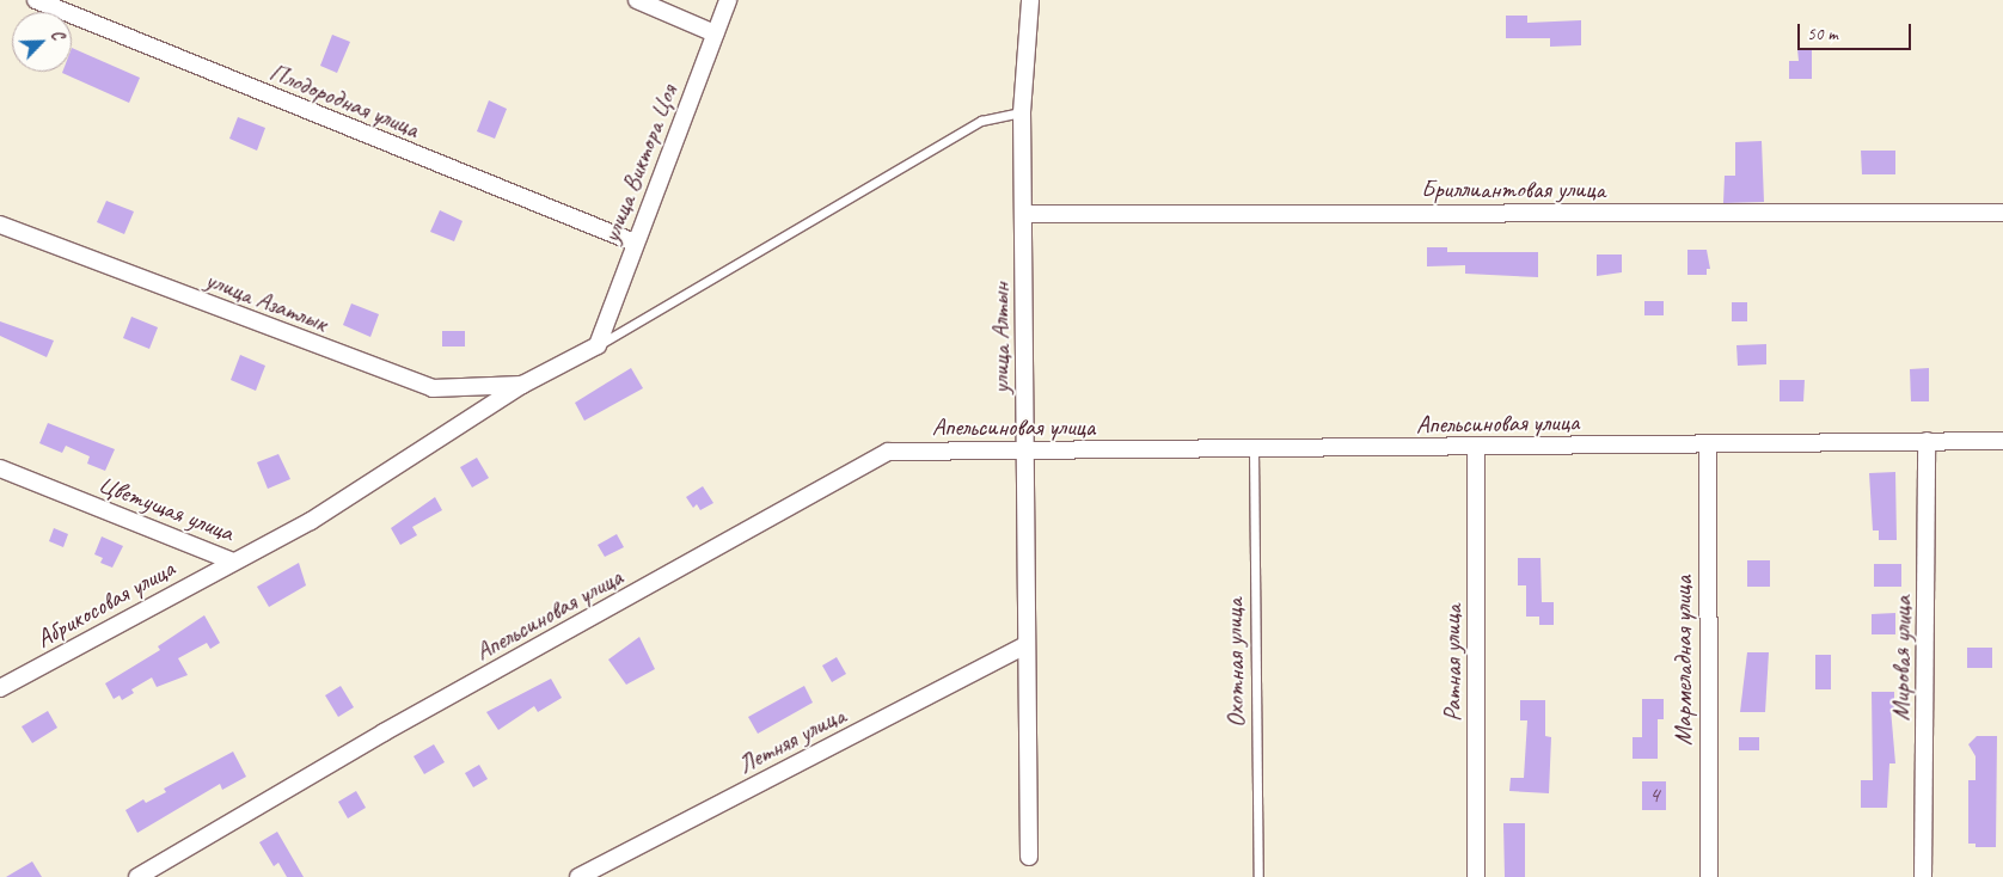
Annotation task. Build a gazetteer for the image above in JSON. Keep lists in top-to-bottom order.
{
  "streets": {
    "street": [
      "Плодородная улица",
      "улица Виктора Цоя",
      "Бриллиантовая улица",
      "улица Азатлык",
      "улица Алтын",
      "Апельсиновая улица",
      "Цветущая улица",
      "Абрикосовая улица",
      "Мировая улица",
      "Мармеладная улица",
      "Ратная улица",
      "Летняя улица"
    ],
    "lane": ["Охотная улица"]
  },
  "crossings": [
    ["Плодородная улица", "улица Виктора Цоя"],
    ["улица Виктора Цоя", "Цветущая улица"],
    ["Бриллиантовая улица", "улица Алтын"],
    ["улица Азатлык", "Цветущая улица"],
    ["улица Алтын", "Апельсиновая улица"],
    ["улица Алтын", "Летняя улица"],
    ["Апельсиновая улица", "Мировая улица"],
    ["Апельсиновая улица", "Мармеладная улица"],
    ["Апельсиновая улица", "Охотная улица"],
    ["Апельсиновая улица", "Ратная улица"],
    ["Цветущая улица", "Абрикосовая улица"]
  ],
  "house_numbers": ["4"],
  "scale_bar": "50 m",
  "north": "top right"
}
